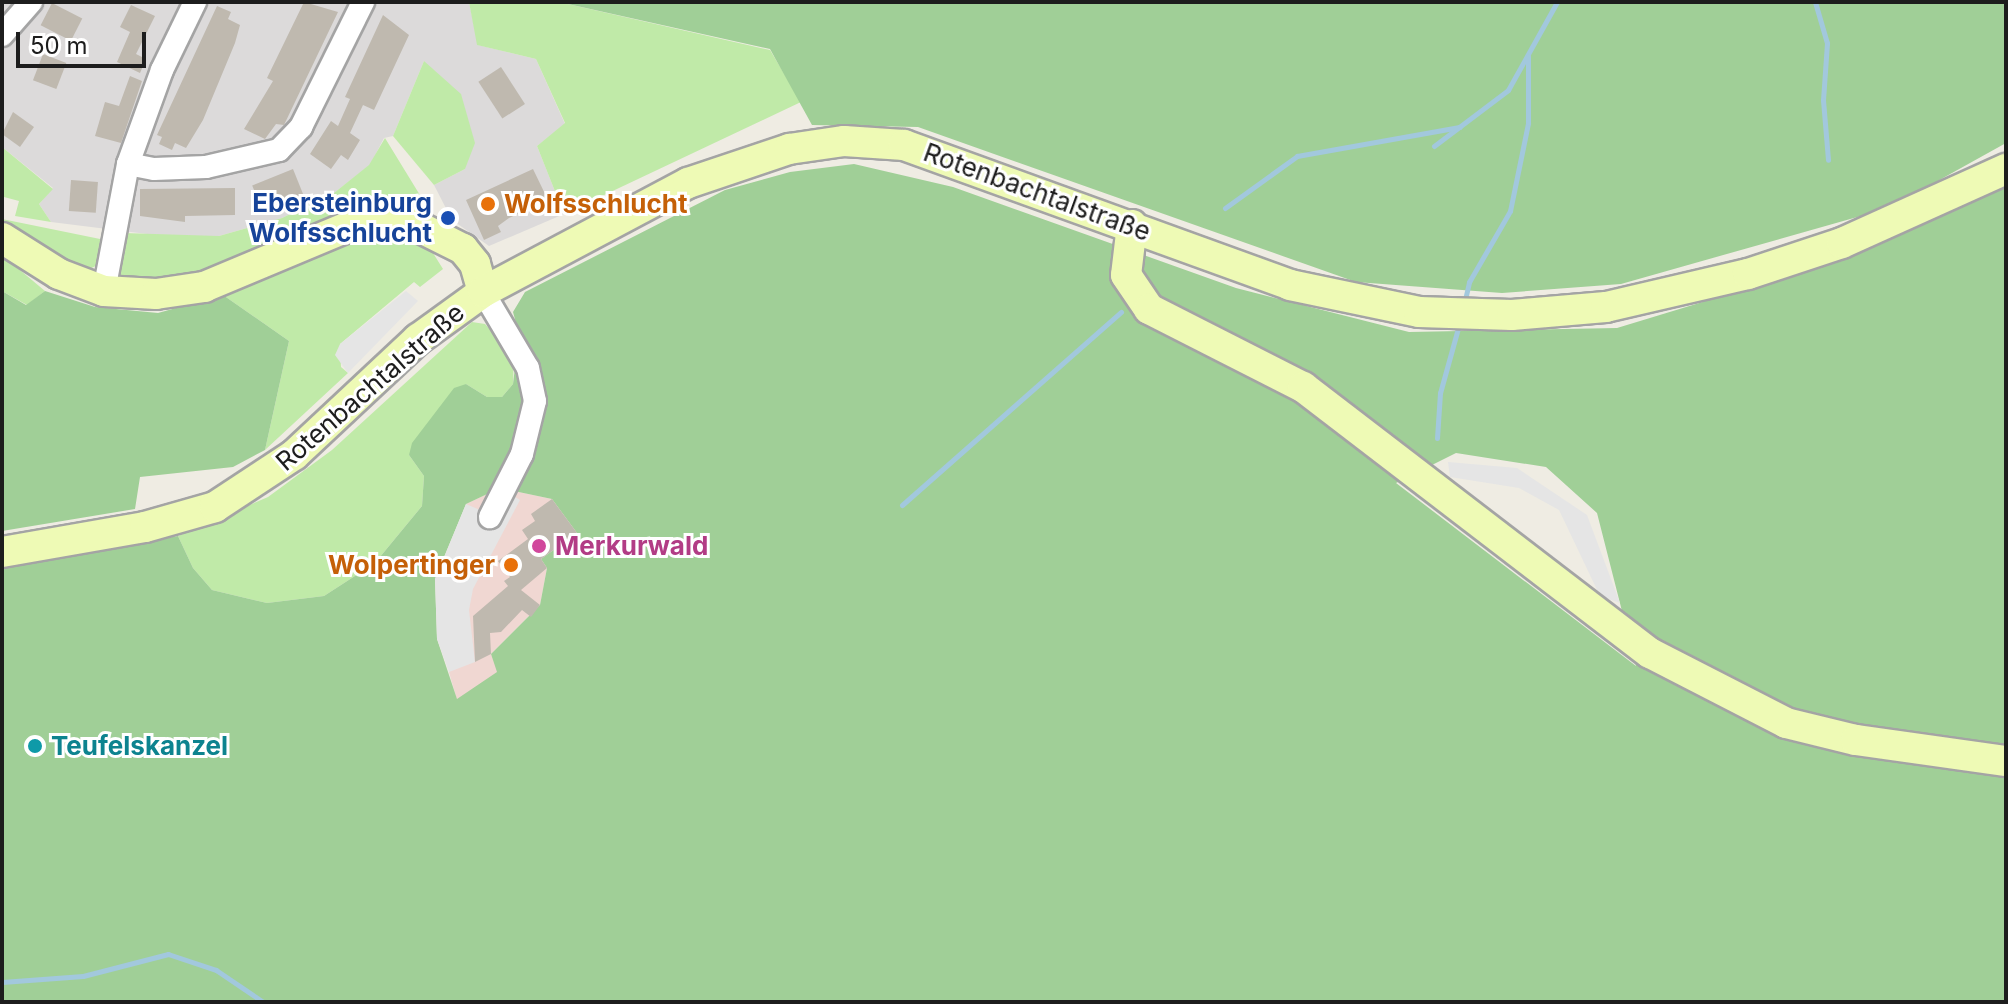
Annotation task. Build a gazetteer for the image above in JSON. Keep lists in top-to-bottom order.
{
  "streets": {
    "main road": ["Rotenbachtalstraße"]
  },
  "places": [
    "Wolfsschlucht",
    "Ebersteinburg Wolfsschlucht",
    "Merkurwald",
    "Wolpertinger",
    "Teufelskanzel"
  ],
  "scale_bar": "50 m"
}
